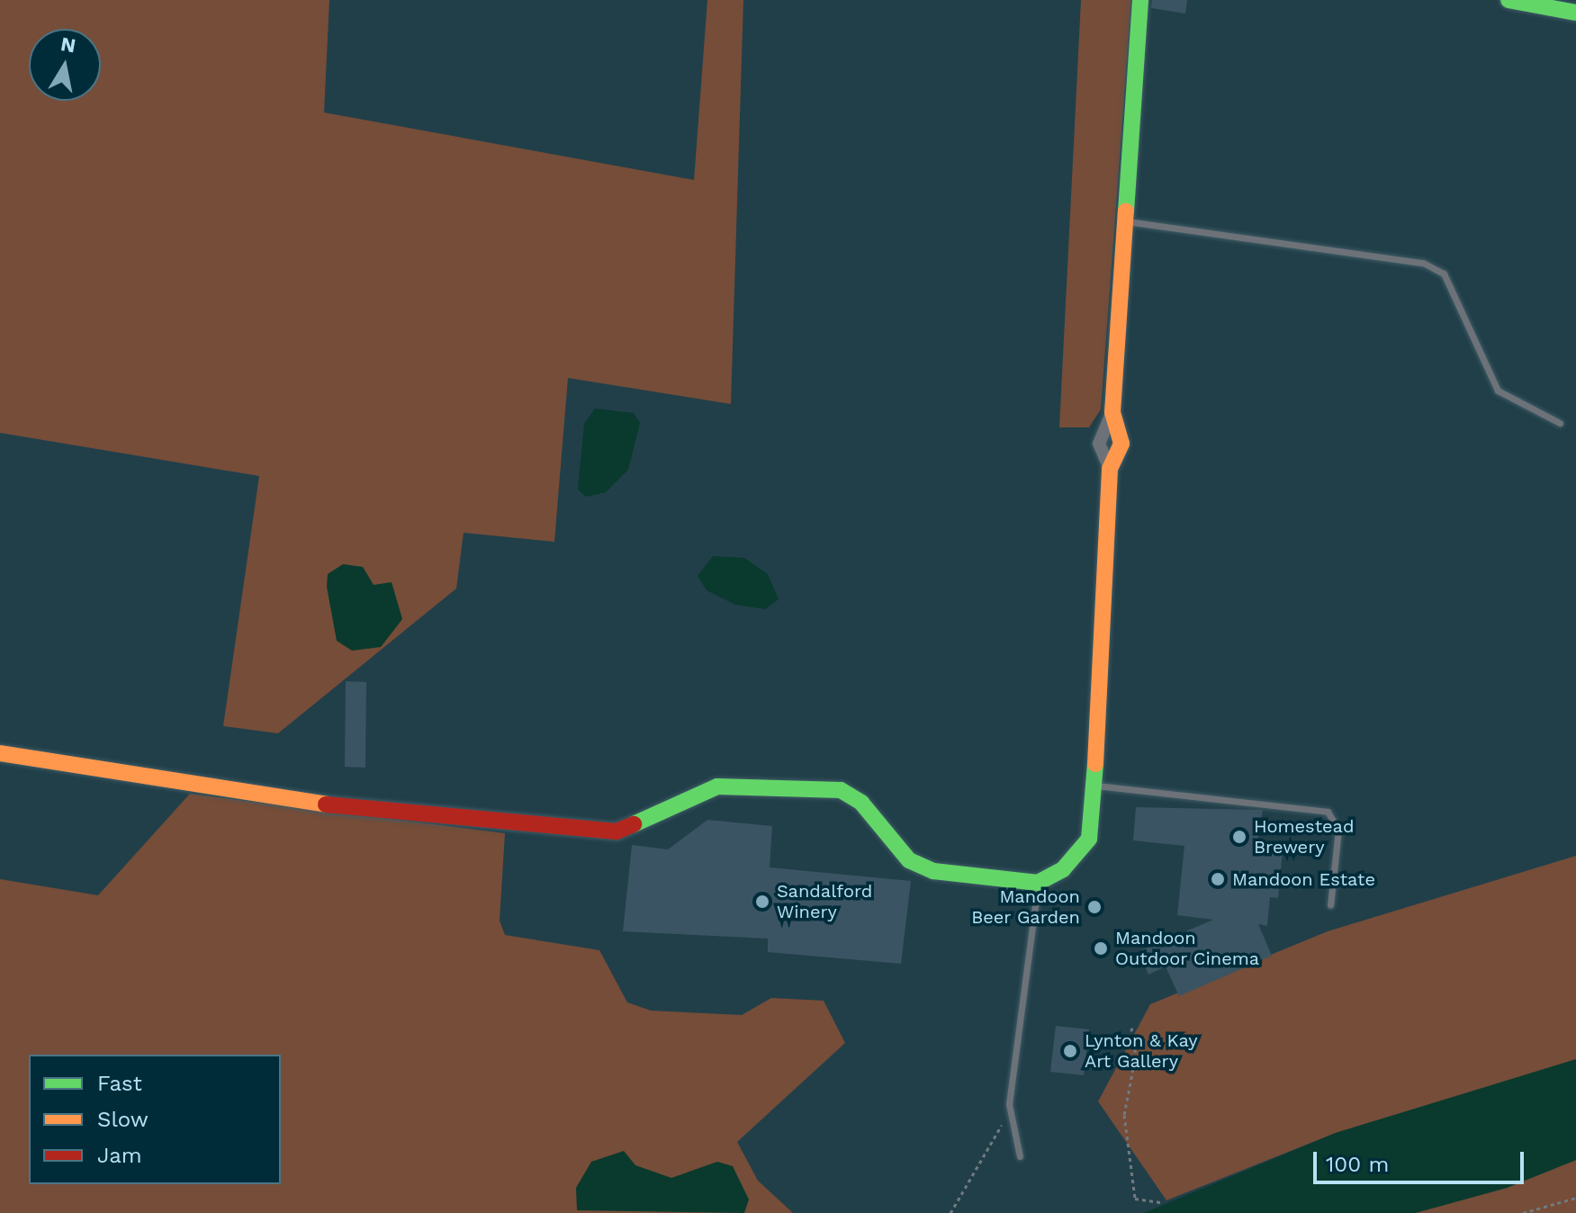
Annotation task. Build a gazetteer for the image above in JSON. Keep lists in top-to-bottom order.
{
  "places": [
    "Homestead Brewery",
    "Mandoon Estate",
    "Sandalford Winery",
    "Mandoon Beer Garden",
    "Mandoon Outdoor Cinema",
    "Lynton & Kay Art Gallery"
  ],
  "legend": ["Fast", "Slow", "Jam"],
  "scale_bar": "100 m",
  "north": "top"
}
